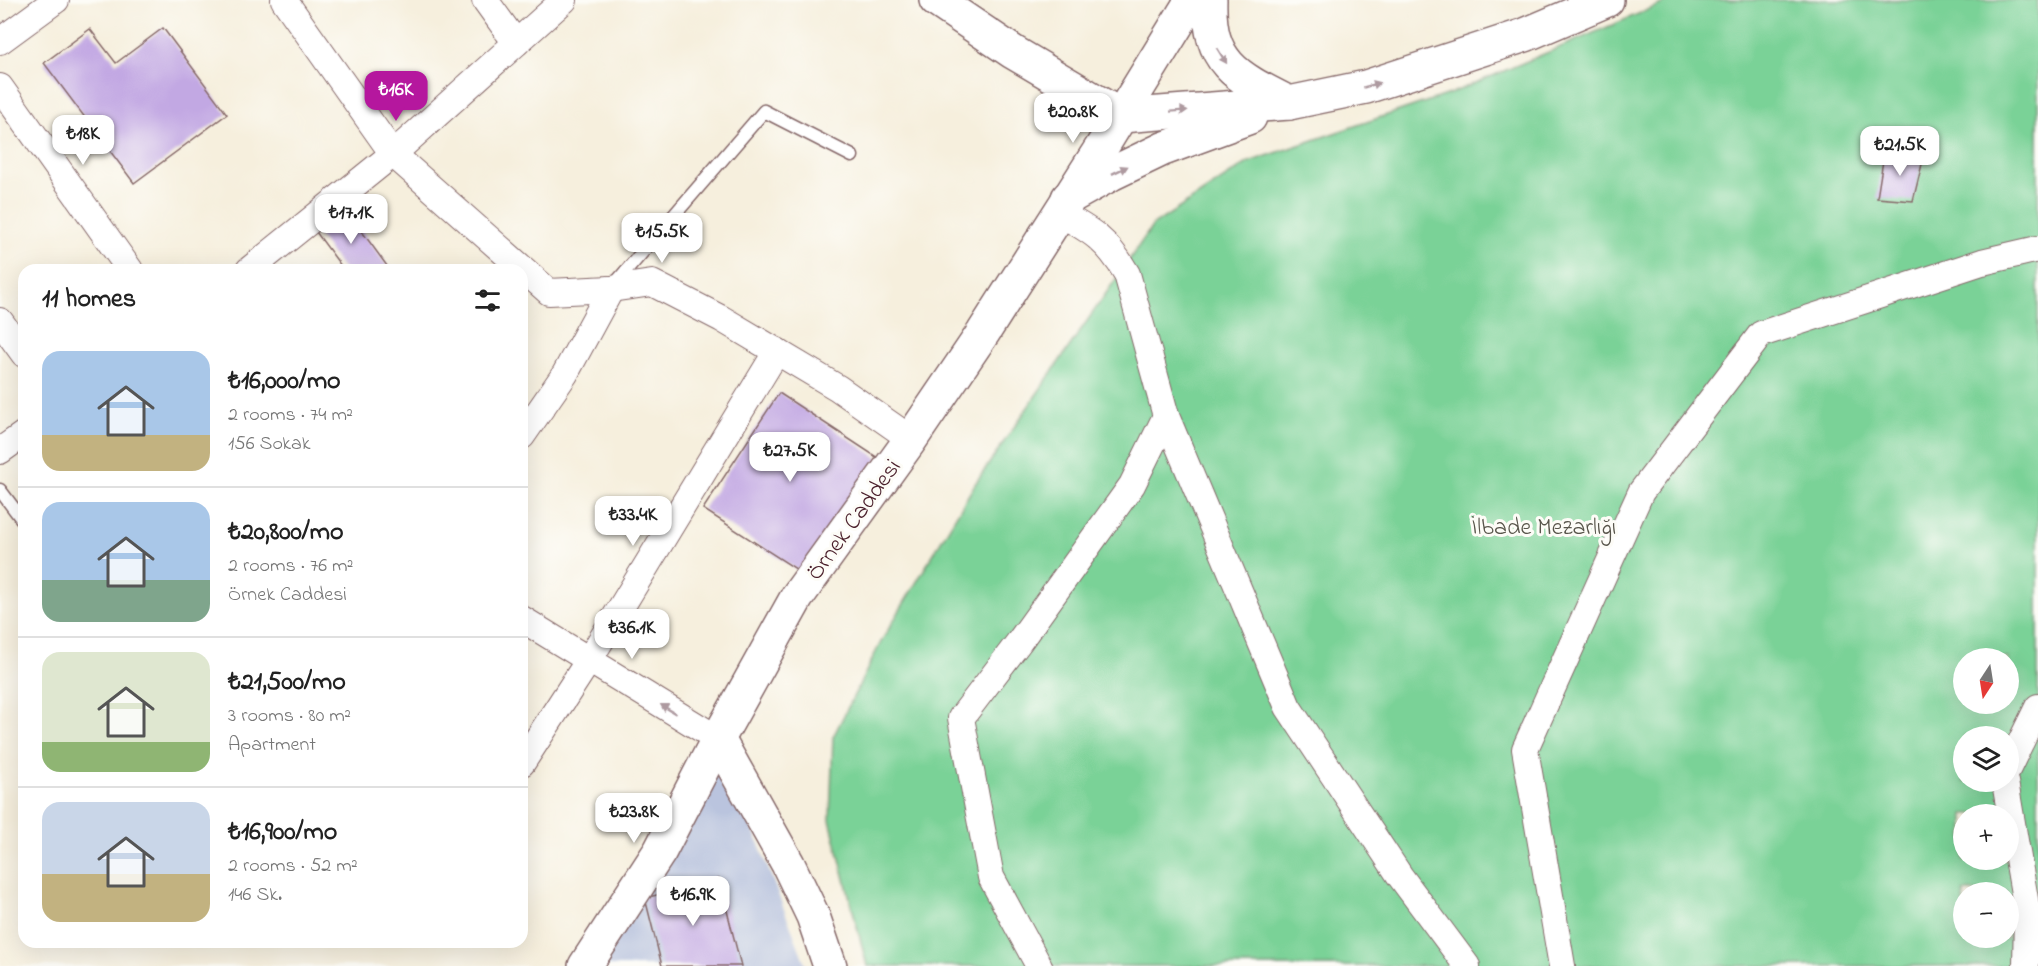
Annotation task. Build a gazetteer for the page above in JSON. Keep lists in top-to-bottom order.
{
  "streets": {
    "main road": ["Örnek Caddesi"]
  },
  "parks": ["İlbade Mezarlığı"],
  "north": "bottom",
  "page": {
    "price": [
      "₺16K",
      "₺20.8K",
      "₺18K",
      "₺21.5K",
      "₺17.1K",
      "₺15.5K",
      "₺27.5K",
      "₺33.4K",
      "₺36.1K",
      "₺23.8K",
      "₺16.9K"
    ],
    "heading": "11 homes",
    "list": [
      {
        "name": "₺16,000/mo",
        "note": "2 rooms · 74 m² · 156 Sokak"
      },
      {
        "name": "₺20,800/mo",
        "note": "2 rooms · 76 m² · Örnek Caddesi"
      },
      {
        "name": "₺21,500/mo",
        "note": "3 rooms · 80 m² · Apartment"
      },
      {
        "name": "₺16,900/mo",
        "note": "2 rooms · 52 m² · 146 Sk."
      }
    ],
    "map_buttons": ["+", "−"]
  }
}
